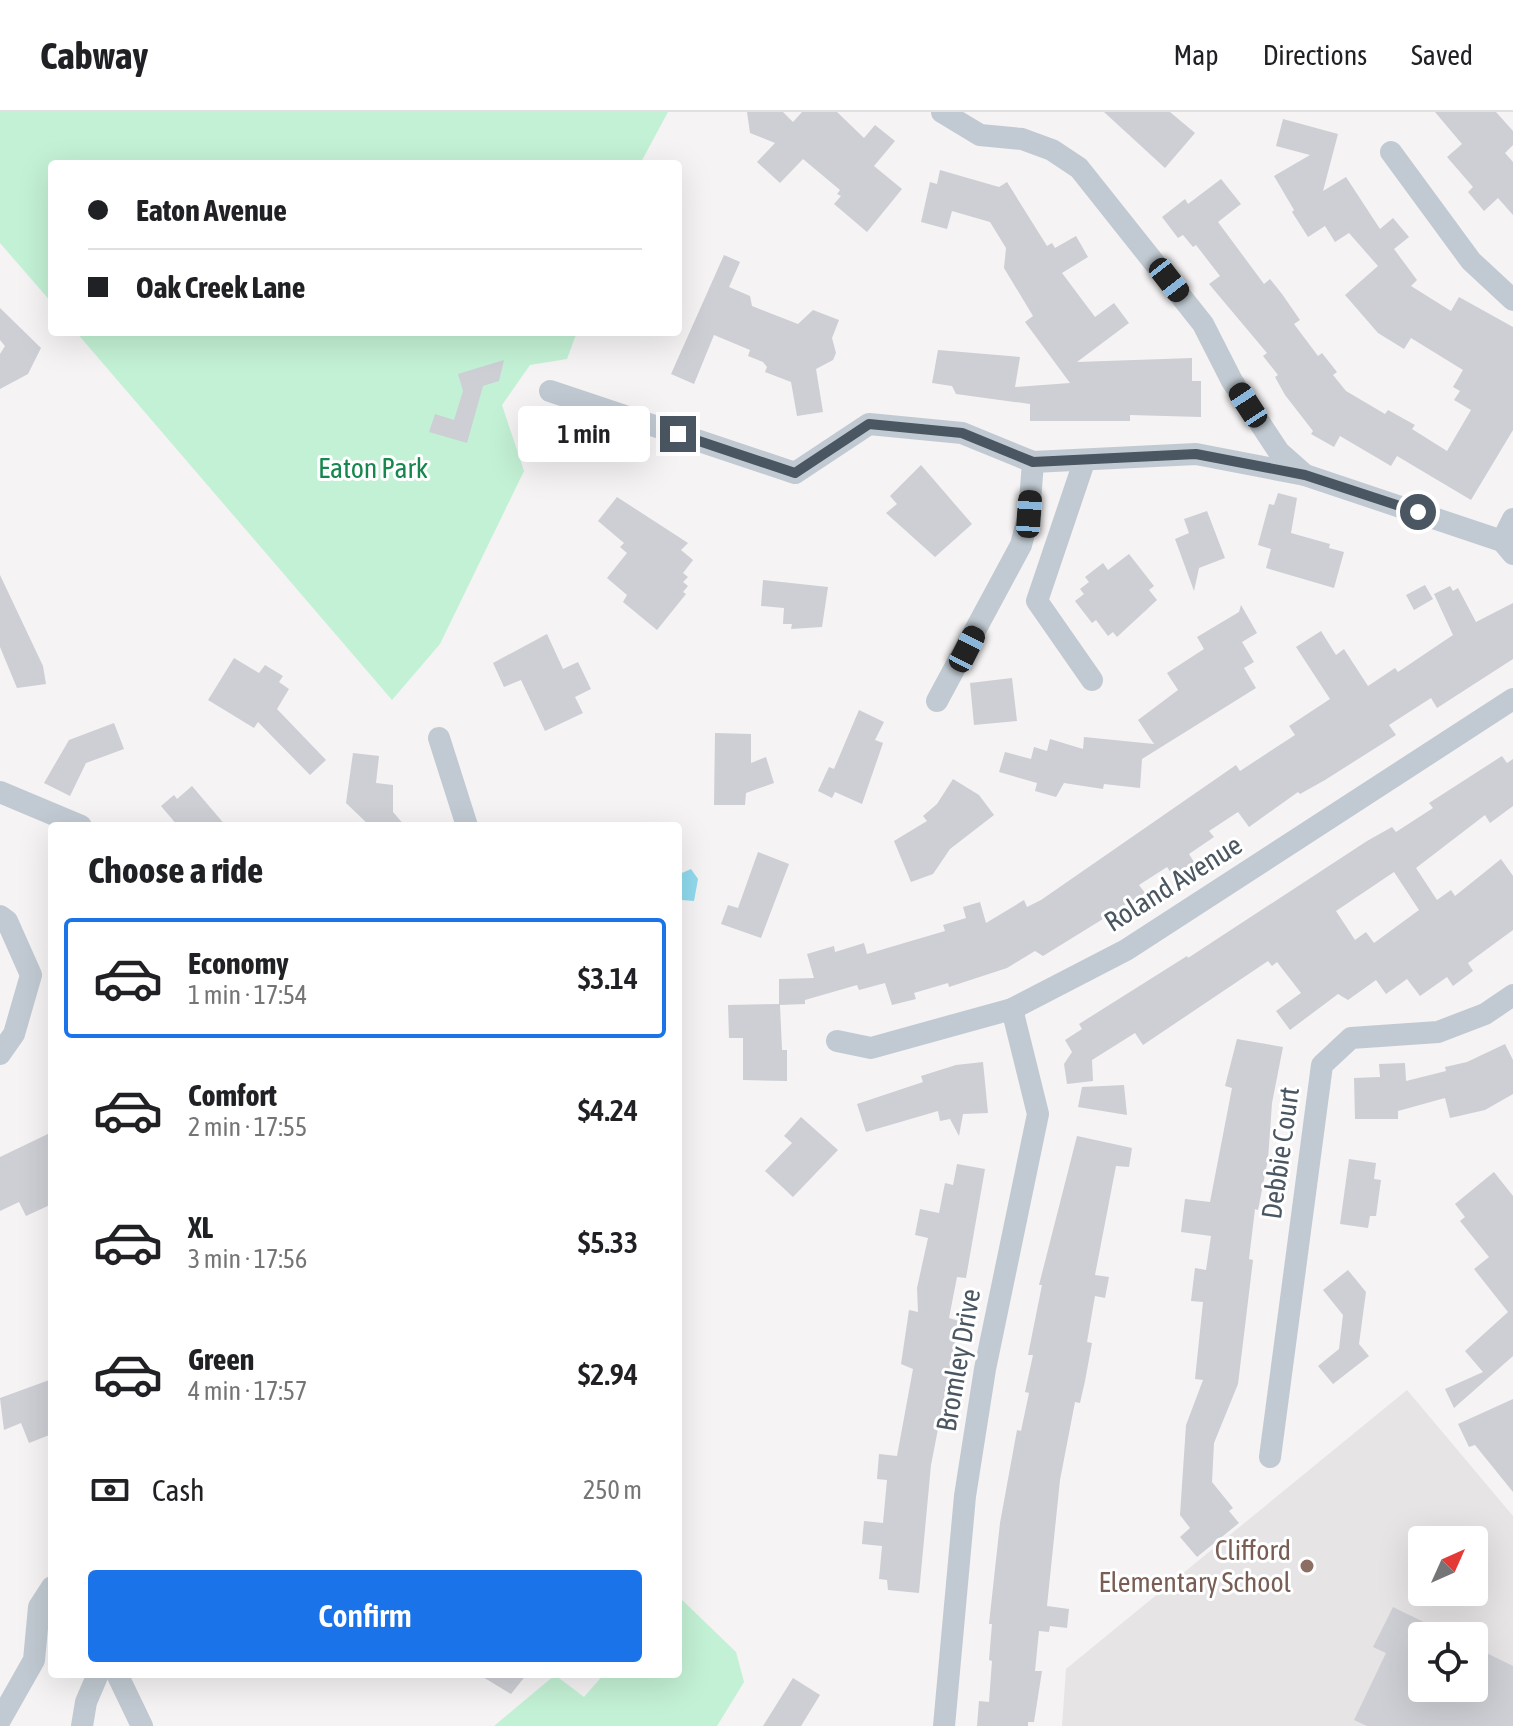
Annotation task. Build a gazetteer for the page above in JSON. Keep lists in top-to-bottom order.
{
  "streets": {
    "street": ["Roland Avenue", "Debbie Court", "Bromley Drive"]
  },
  "crossings": [
    ["Roland Avenue", "Bromley Drive"]
  ],
  "parks": ["Eaton Park"],
  "places": ["Clifford Elementary School"],
  "north": "top right",
  "page": {
    "header": "Cabway",
    "nav": ["Map", "Directions", "Saved"],
    "banner": ["Eaton Avenue", "Oak Creek Lane"],
    "bubble": "1 min",
    "heading": "Choose a ride",
    "list": [
      {
        "name": "Economy",
        "note": "1 min · 17:54",
        "value": "$3.14"
      },
      {
        "name": "Comfort",
        "note": "2 min · 17:55",
        "value": "$4.24"
      },
      {
        "name": "XL",
        "note": "3 min · 17:56",
        "value": "$5.33"
      },
      {
        "name": "Green",
        "note": "4 min · 17:57",
        "value": "$2.94"
      }
    ],
    "pay": ["Cash", "250 m"],
    "buttons": "Confirm"
  }
}
